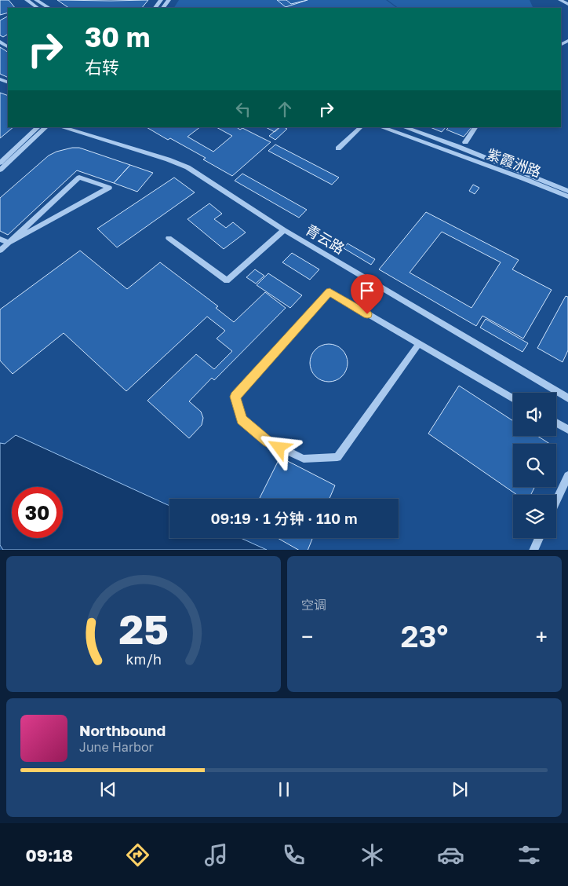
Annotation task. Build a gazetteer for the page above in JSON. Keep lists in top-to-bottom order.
{
  "streets": {
    "street": ["紫霞洲路", "青云路"]
  },
  "page": {
    "turn": ["30 m", "右转"],
    "limit": "30",
    "trip": "09:19 · 1 分钟 · 110 m",
    "tile": "空调",
    "heat": ["−", "23°", "+"],
    "song": ["Northbound", "June Harbor"],
    "tabs": "09:18",
    "gauge": ["25", "km/h"]
  }
}
